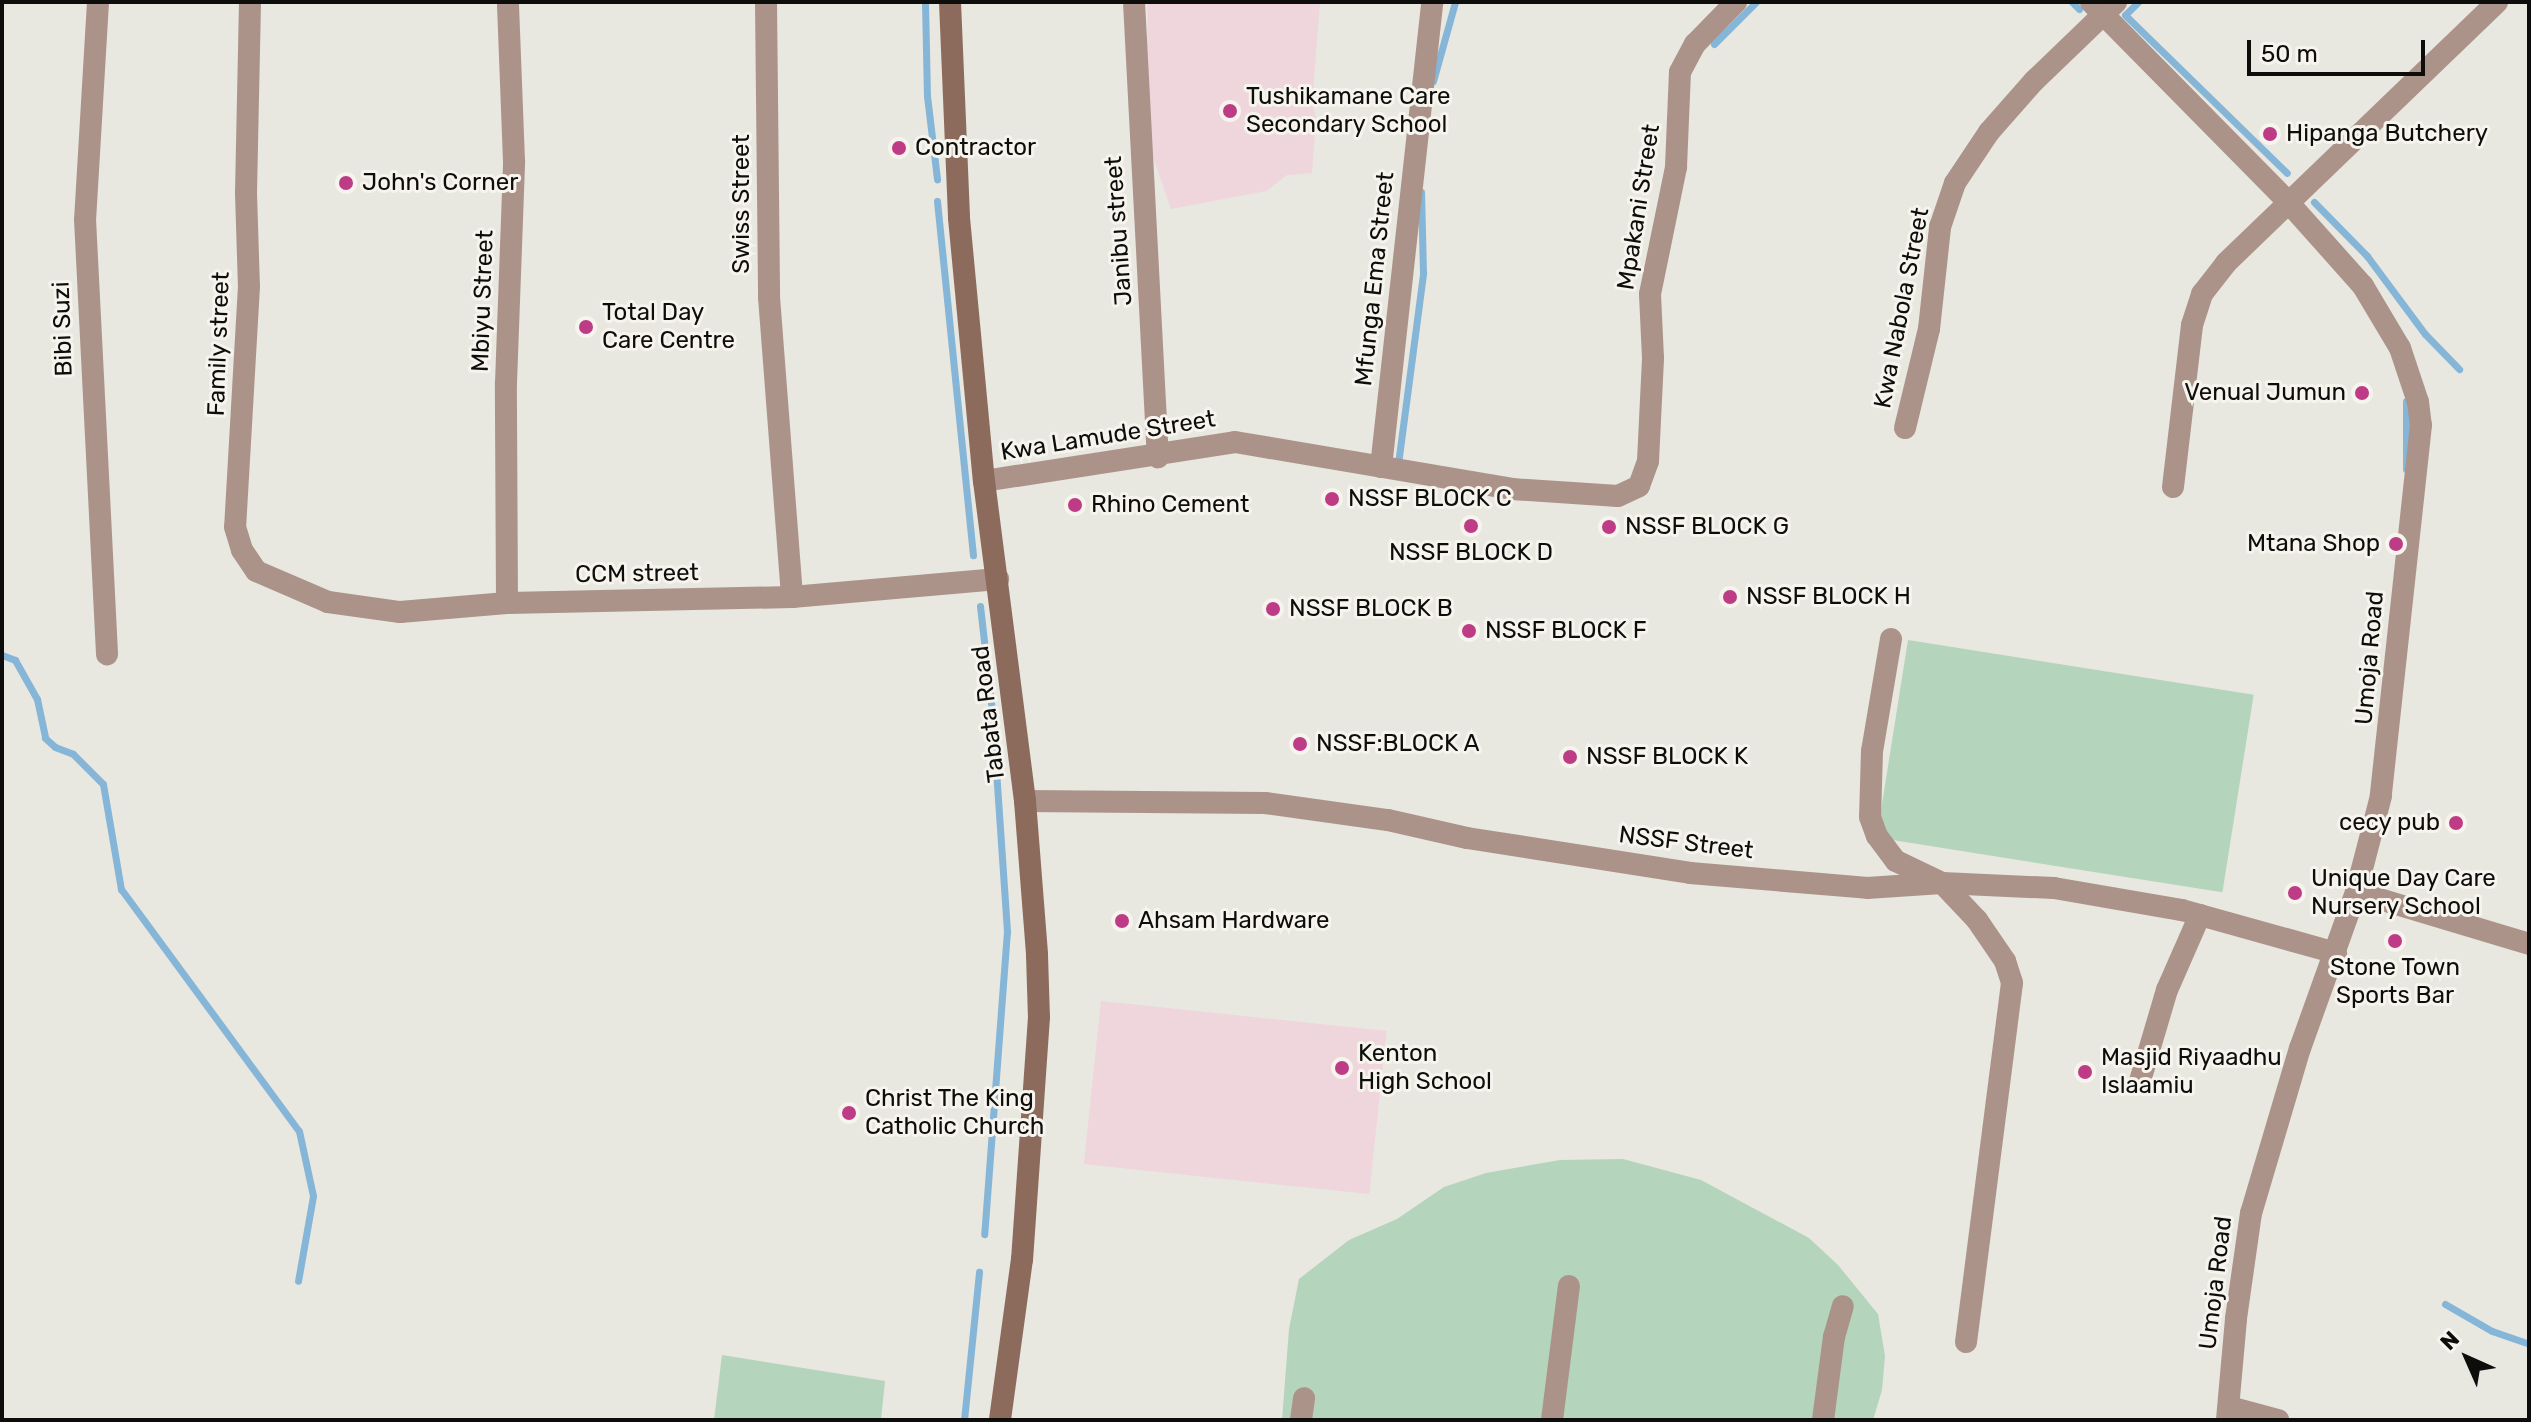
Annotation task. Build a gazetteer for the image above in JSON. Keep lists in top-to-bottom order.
{
  "streets": {
    "main road": ["Tabata Road"],
    "street": [
      "Swiss Street",
      "Mpakani Street",
      "Janibu street",
      "Mfunga Ema Street",
      "Mbiyu Street",
      "Kwa Nabola Street",
      "Bibi Suzi",
      "Family street",
      "Kwa Lamude Street",
      "CCM street",
      "Umoja Road",
      "NSSF Street"
    ]
  },
  "crossings": [
    ["Swiss Street", "CCM street"],
    ["Mpakani Street", "Kwa Lamude Street"],
    ["Janibu street", "Kwa Lamude Street"],
    ["Mfunga Ema Street", "Kwa Lamude Street"],
    ["Mbiyu Street", "CCM street"],
    ["Kwa Nabola Street", "Umoja Road"],
    ["Family street", "CCM street"],
    ["Kwa Lamude Street", "Tabata Road"],
    ["CCM street", "Tabata Road"],
    ["Umoja Road", "NSSF Street"],
    ["Tabata Road", "NSSF Street"]
  ],
  "places": [
    "Tushikamane Care Secondary School",
    "Hipanga Butchery",
    "Contractor",
    "John's Corner",
    "Total Day Care Centre",
    "Venual Jumun",
    "NSSF BLOCK C",
    "Rhino Cement",
    "NSSF BLOCK D",
    "NSSF BLOCK G",
    "Mtana Shop",
    "NSSF BLOCK H",
    "NSSF BLOCK B",
    "NSSF BLOCK F",
    "NSSF:BLOCK A",
    "NSSF BLOCK K",
    "cecy pub",
    "Unique Day Care Nursery School",
    "Ahsam Hardware",
    "Stone Town Sports Bar",
    "Kenton High School",
    "Masjid Riyaadhu Islaamiu",
    "Christ The King Catholic Church"
  ],
  "scale_bar": "50 m",
  "north": "top left"
}
